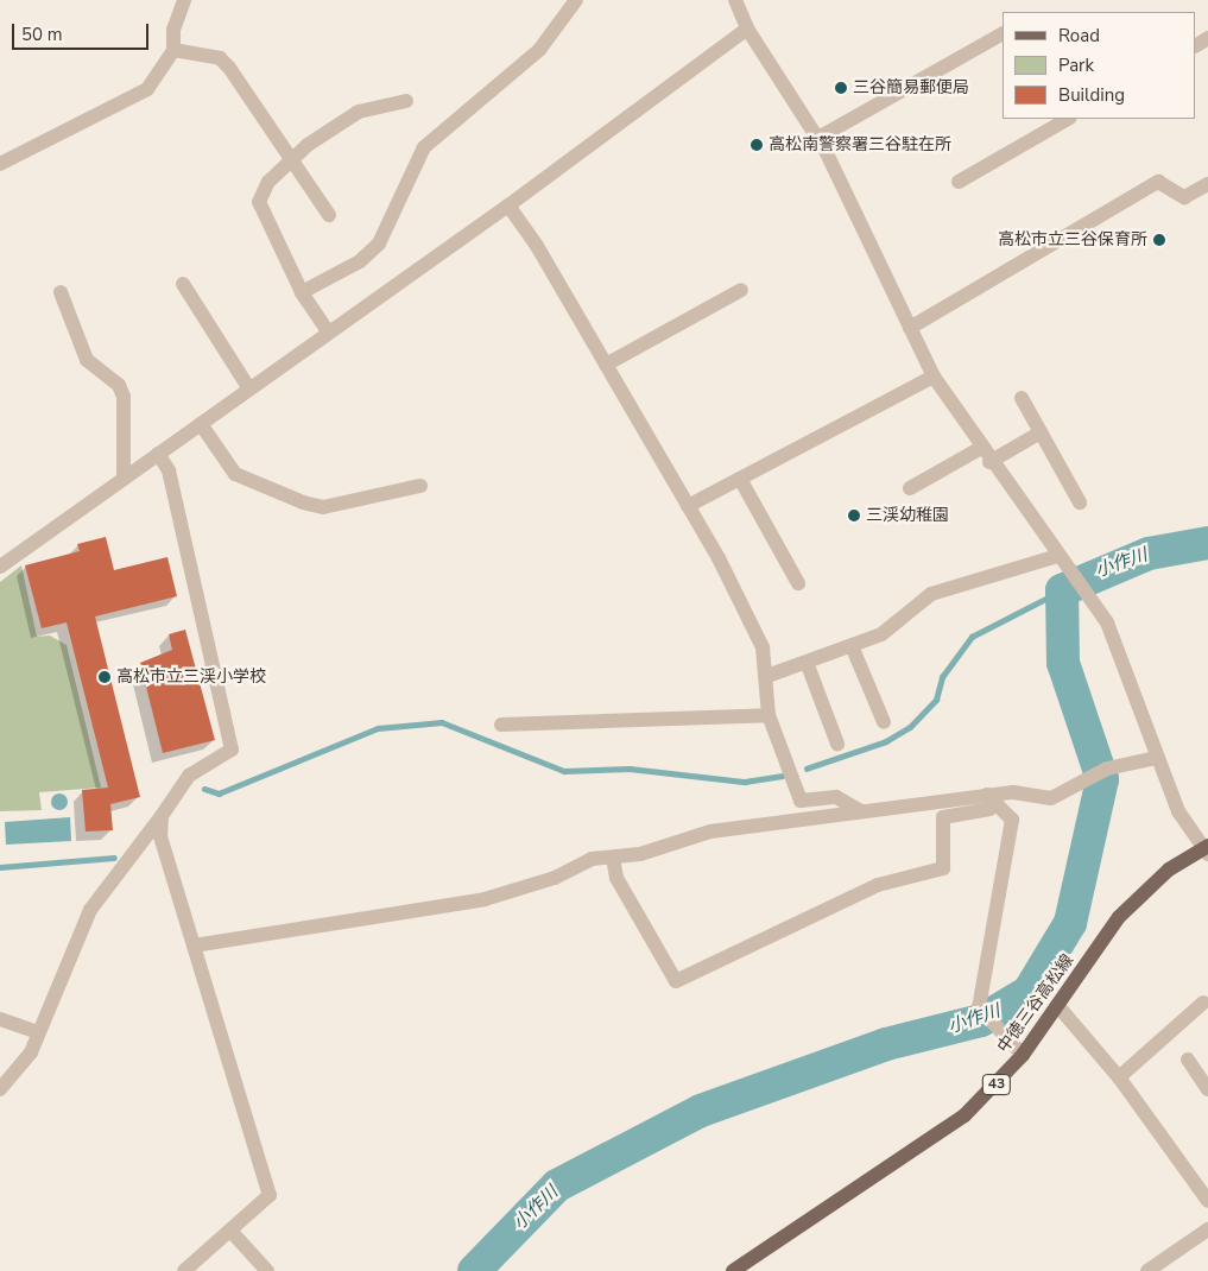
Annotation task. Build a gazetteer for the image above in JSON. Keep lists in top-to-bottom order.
{
  "streets": {
    "main road": ["中徳三谷高松線", "43"]
  },
  "water": ["小作川"],
  "places": [
    "三谷簡易郵便局",
    "高松南警察署三谷駐在所",
    "高松市立三谷保育所",
    "三渓幼稚園",
    "高松市立三渓小学校"
  ],
  "legend": ["Road", "Park", "Building"],
  "scale_bar": "50 m"
}
